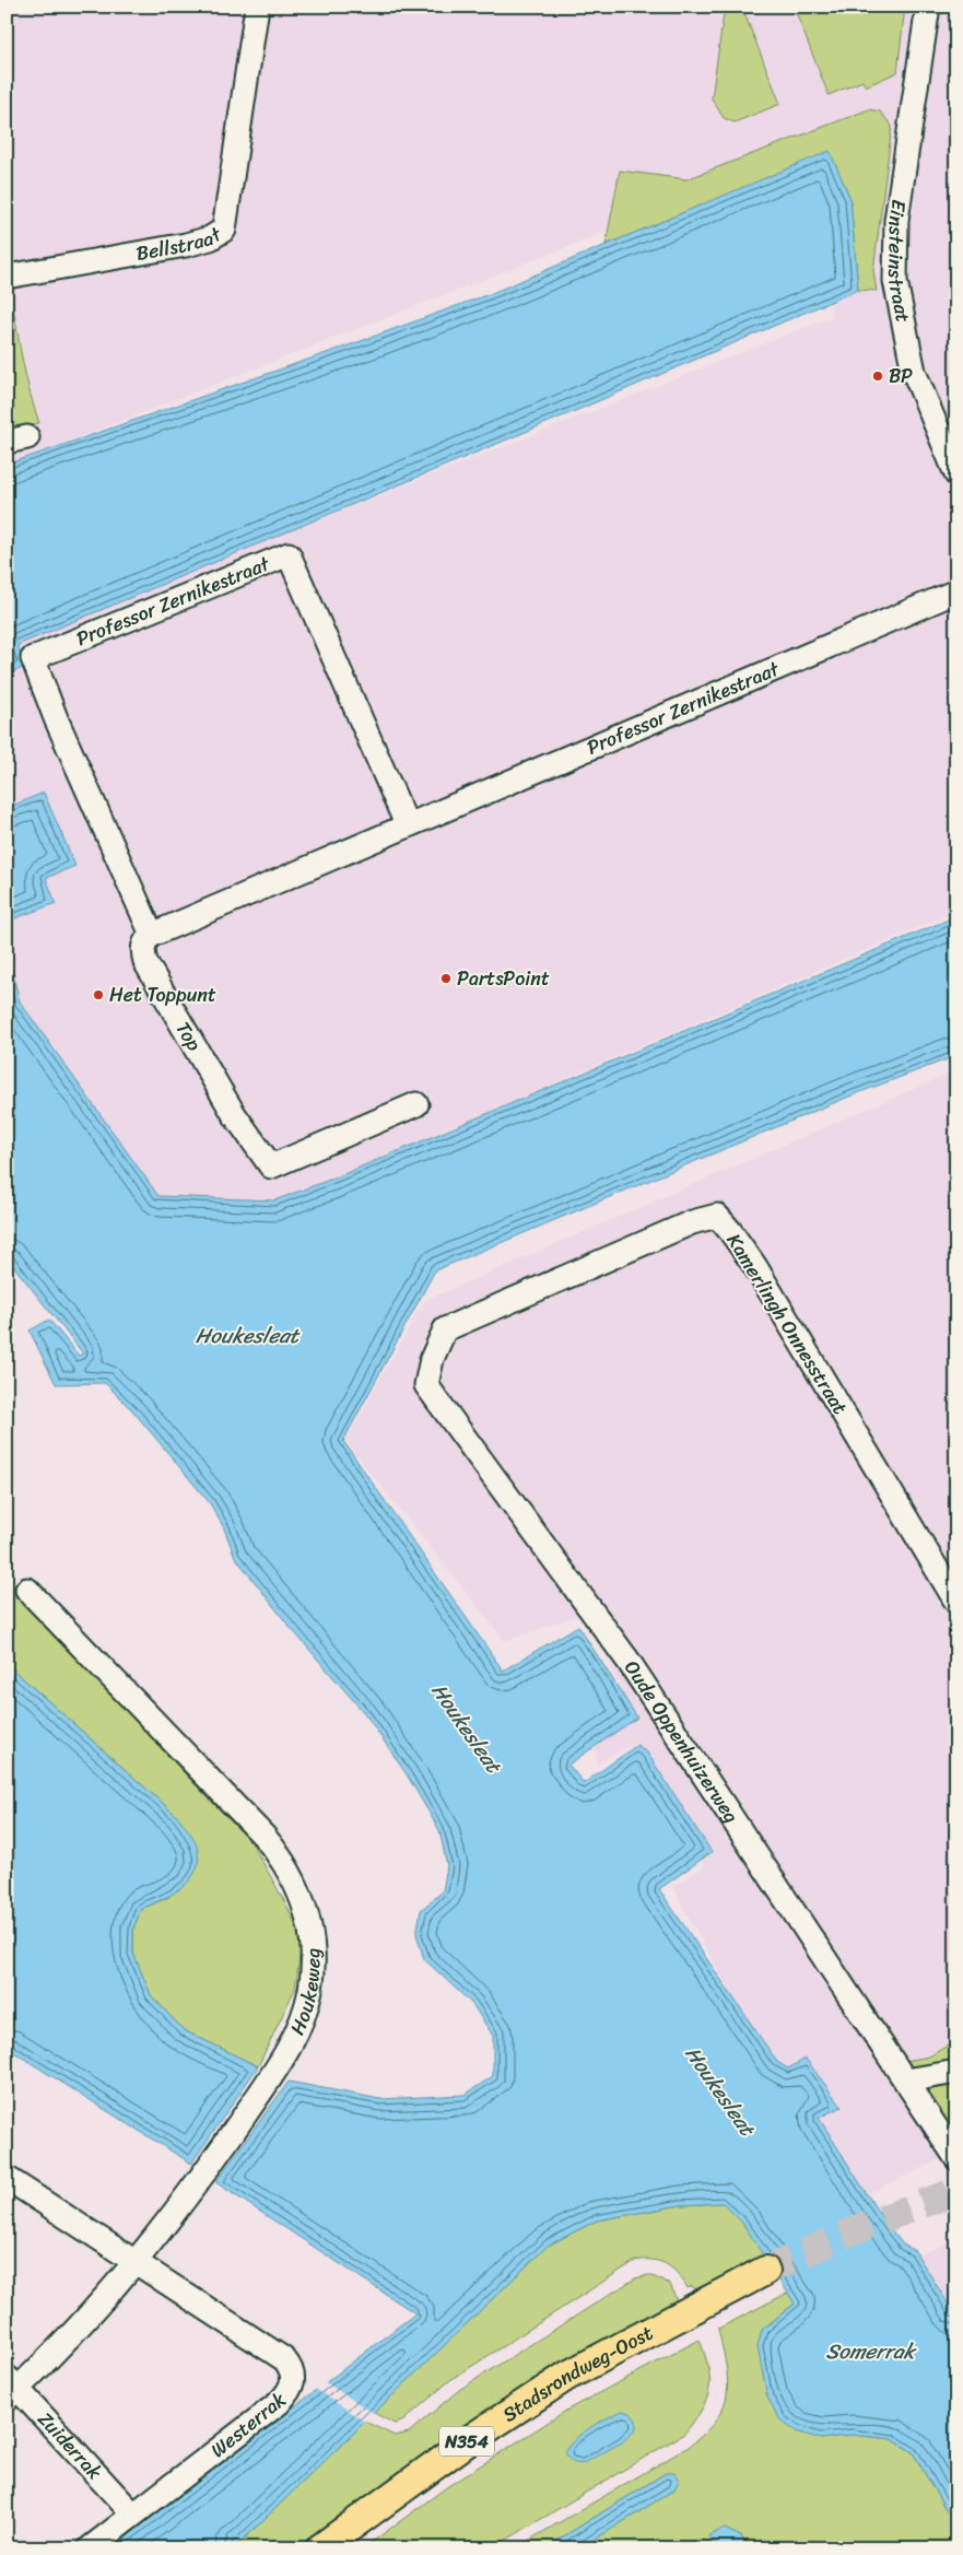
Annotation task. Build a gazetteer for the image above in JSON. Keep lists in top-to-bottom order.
{
  "streets": {
    "main road": ["Stadsrondweg-Oost", "N354"],
    "street": [
      "Bellstraat",
      "Einsteinstraat",
      "Professor Zernikestraat",
      "Top",
      "Kamerlingh Onnesstraat",
      "Oude Oppenhuizerweg",
      "Houkeweg",
      "Westerrak",
      "Zuiderrak"
    ]
  },
  "crossings": [
    ["Professor Zernikestraat", "Top"],
    ["Kamerlingh Onnesstraat", "Oude Oppenhuizerweg"],
    ["Houkeweg", "Westerrak"],
    ["Houkeweg", "Zuiderrak"],
    ["Westerrak", "Zuiderrak"]
  ],
  "water": ["Houkesleat", "Somerrak"],
  "places": ["BP", "PartsPoint", "Het Toppunt"]
}
